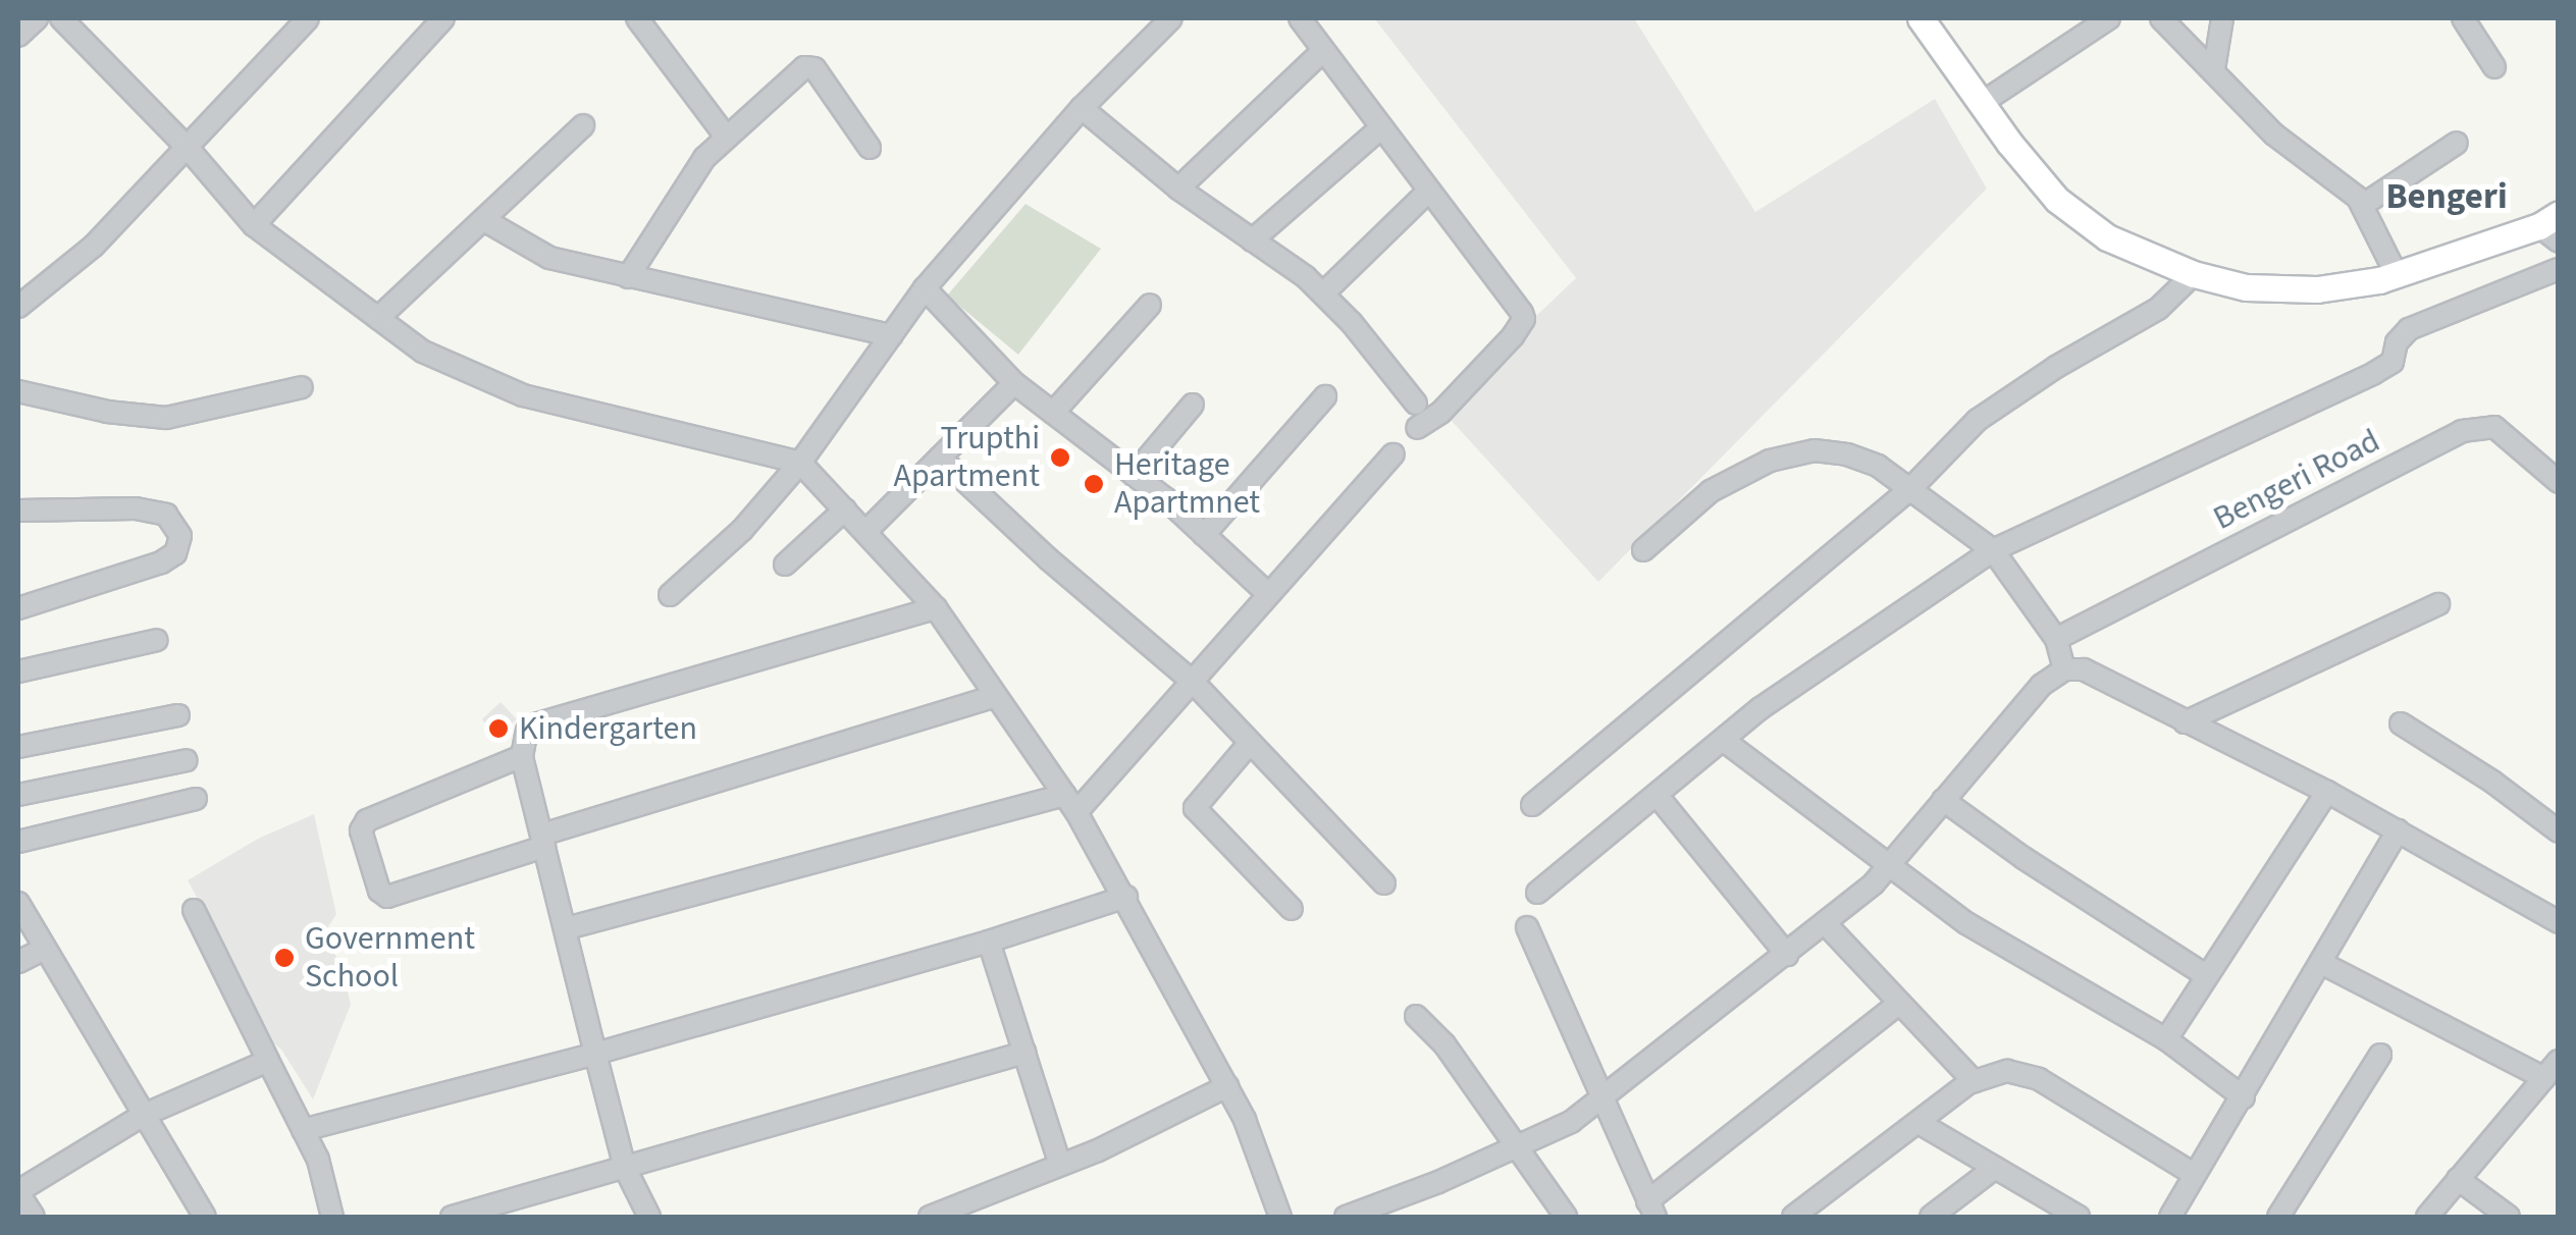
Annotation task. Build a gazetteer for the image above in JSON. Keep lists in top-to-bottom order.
{
  "streets": {
    "street": ["Bengeri Road"]
  },
  "districts": ["Bengeri"],
  "places": [
    "Trupthi Apartment",
    "Heritage Apartmnet",
    "Kindergarten",
    "Government School"
  ]
}
